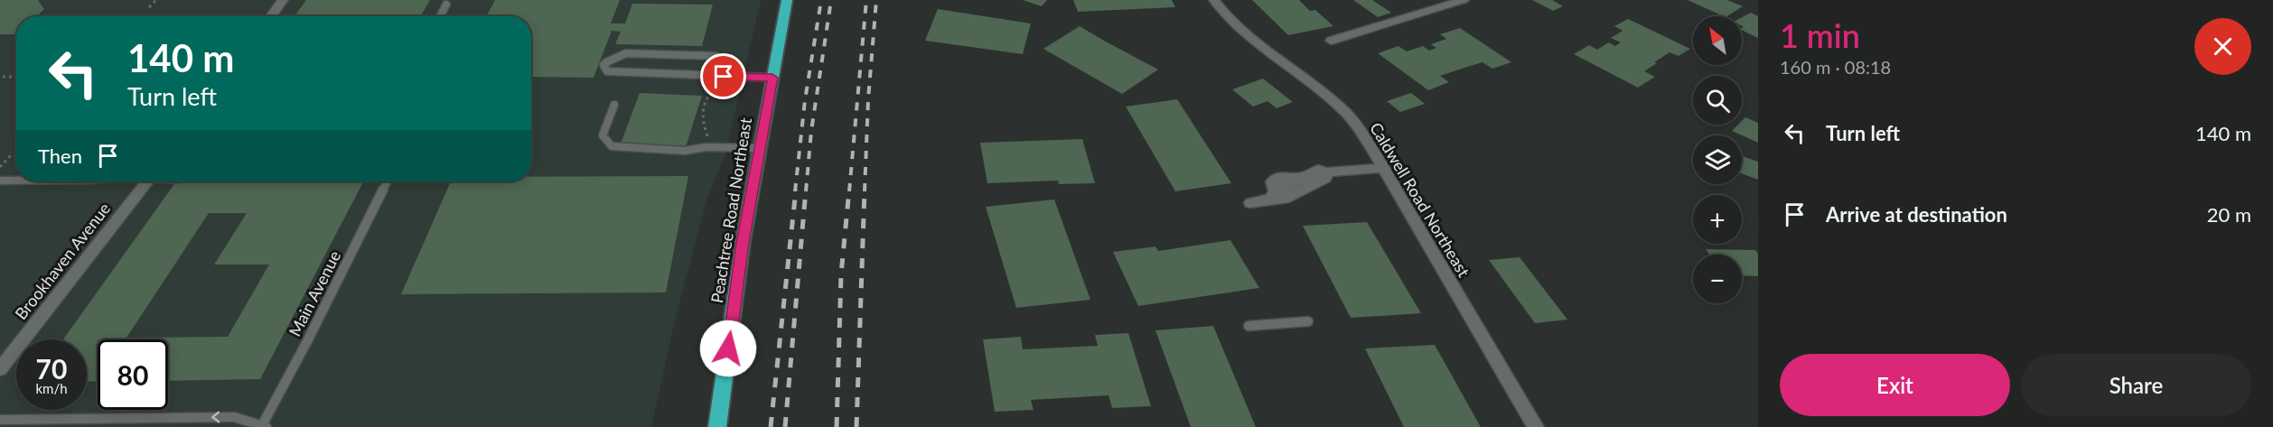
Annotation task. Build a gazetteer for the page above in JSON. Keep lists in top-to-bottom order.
{
  "streets": {
    "highway": ["Peachtree Road Northeast"],
    "street": ["Caldwell Road Northeast", "Brookhaven Avenue"],
    "lane": ["Main Avenue"]
  },
  "north": "top left",
  "page": {
    "heading": ["1 min", "160 m · 08:18"],
    "map_buttons": ["+", "−"],
    "turn": ["140 m", "Turn left"],
    "list": [
      {
        "name": "Turn left",
        "value": "140 m"
      },
      {
        "name": "Arrive at destination",
        "value": "20 m"
      }
    ],
    "then": "Then",
    "speed": "70 km/h",
    "limit": "80",
    "buttons": ["Exit", "Share"]
  }
}
